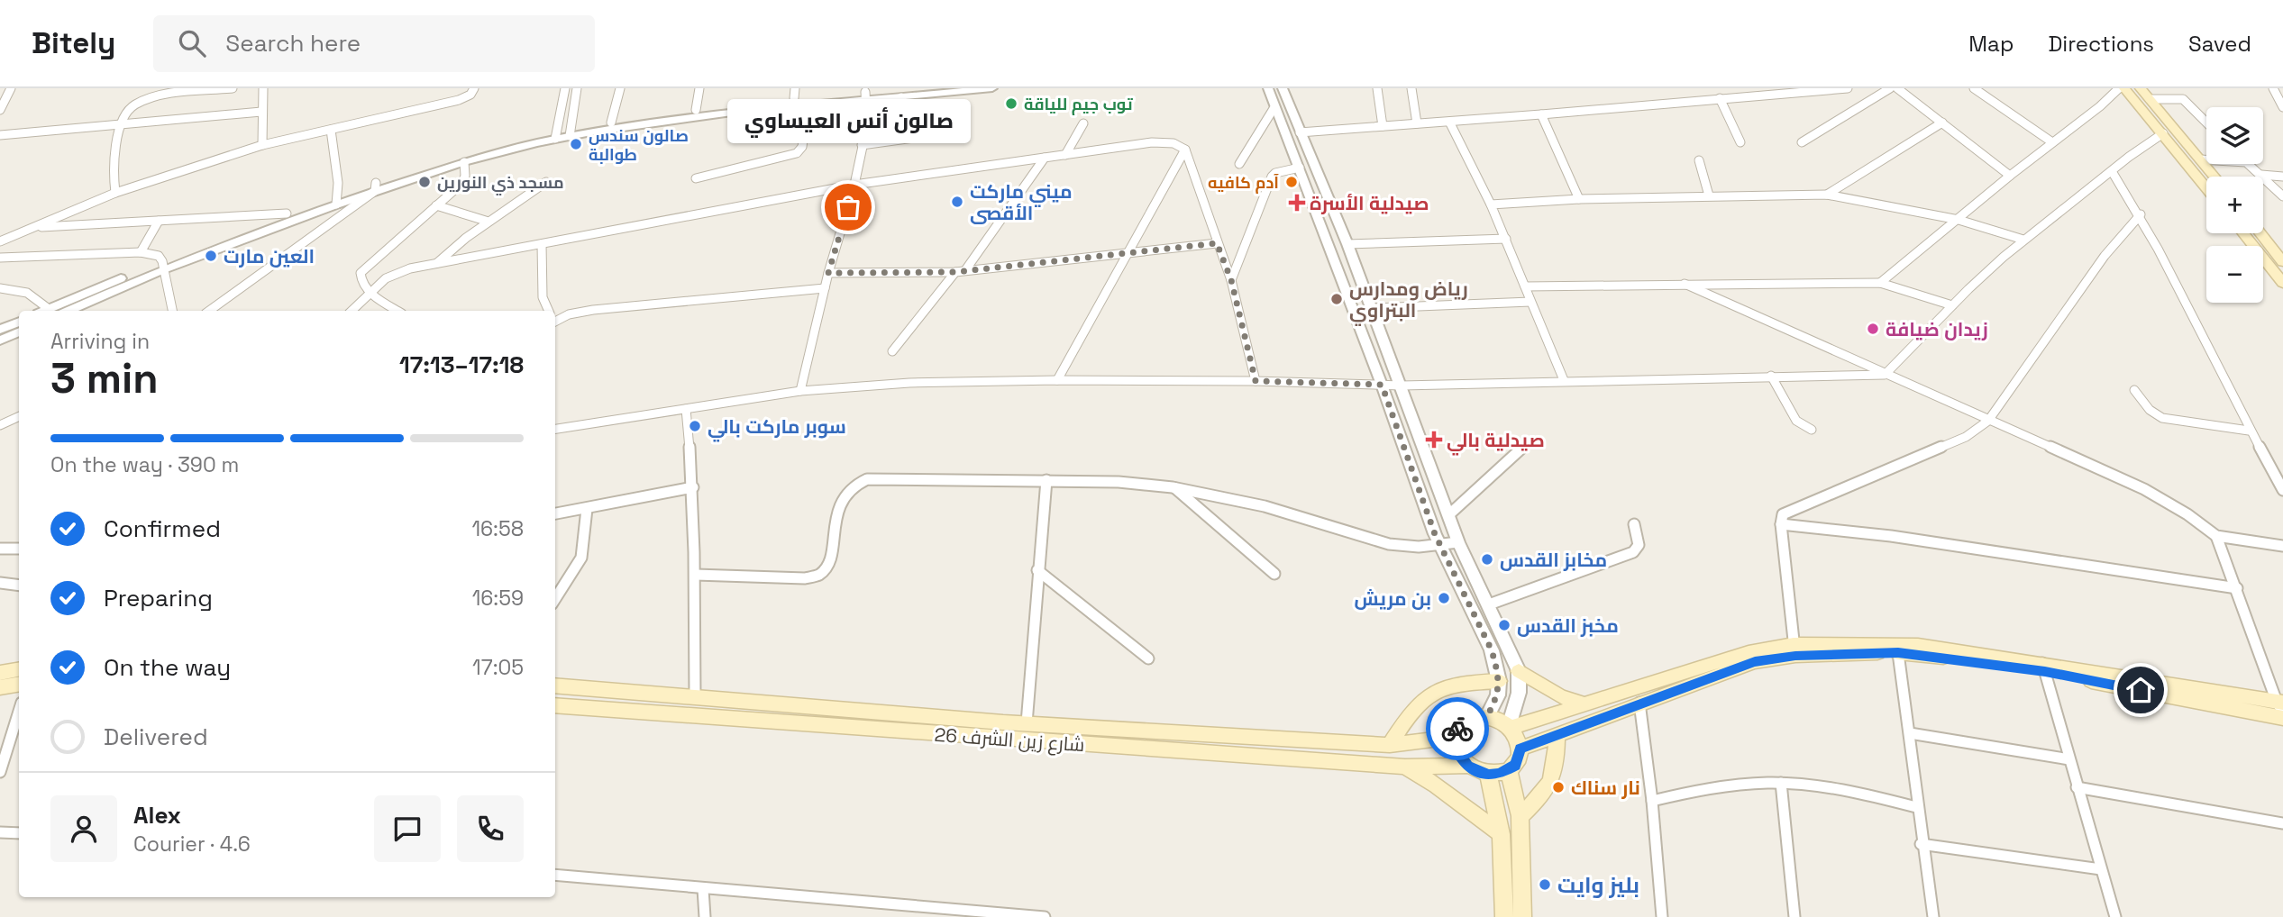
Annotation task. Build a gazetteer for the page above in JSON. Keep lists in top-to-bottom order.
{
  "streets": {
    "main road": ["شارع زين الشرف 26"]
  },
  "places": {
    "other": [
      "توب جيم للياقة",
      "صالون سندس طوالبة",
      "مسجد ذي النورين",
      "آدم كافيه",
      "ميني ماركت الأقصى",
      "صالون أنس العيساوي",
      "العين مارت",
      "رياض ومدارس البتراوي",
      "زيدان ضيافة",
      "سوبر ماركت بالي",
      "مخابز القدس",
      "بن مريش",
      "مخبز القدس",
      "نار سناك",
      "بليز وايت"
    ],
    "health": ["صيدلية الأسرة", "صيدلية بالي"]
  },
  "page": {
    "header": "Bitely",
    "search": "Search here",
    "nav": ["Map", "Directions", "Saved"],
    "bubble": "صالون أنس العيساوي",
    "map_buttons": ["+", "−"],
    "heading": ["3 min", "Arriving in", "17:13–17:18"],
    "panel": ["Alex", "Courier · 4.6"],
    "bar": "On the way · 390 m",
    "list": [
      ["Confirmed", "16:58"],
      ["Preparing", "16:59"],
      ["On the way", "17:05"],
      "Delivered"
    ]
  }
}
